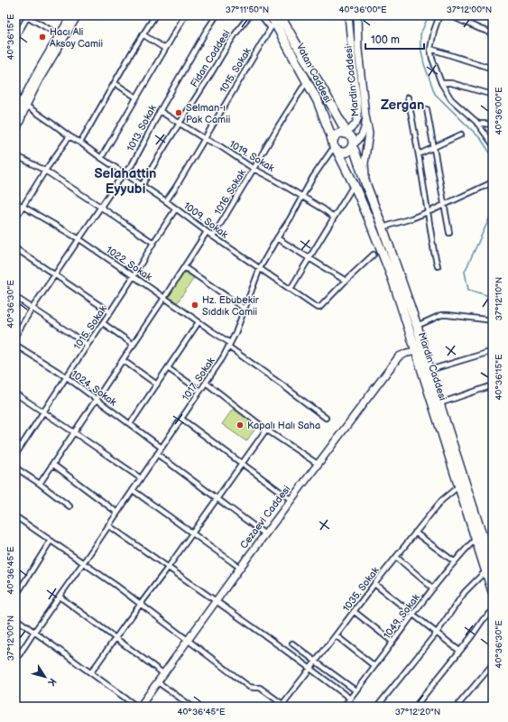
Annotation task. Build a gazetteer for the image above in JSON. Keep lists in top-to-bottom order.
{
  "streets": {
    "highway": ["Vatan Caddesi", "Mardin Caddesi"],
    "street": [
      "Fidan Caddesi",
      "1015. Sokak",
      "1013. Sokak",
      "1019. Sokak",
      "1016. Sokak",
      "1009. Sokak",
      "1022. Sokak",
      "1017. Sokak",
      "1024. Sokak",
      "Cezaevi Caddesi",
      "1035. Sokak",
      "1049. Sokak"
    ]
  },
  "crossings": [
    ["Fidan Caddesi", "1019. Sokak"],
    ["Fidan Caddesi", "1009. Sokak"],
    ["1015. Sokak", "Vatan Caddesi"],
    ["1015. Sokak", "1019. Sokak"],
    ["1015. Sokak", "1009. Sokak"],
    ["1015. Sokak", "1022. Sokak"],
    ["1015. Sokak", "1024. Sokak"],
    ["Vatan Caddesi", "Mardin Caddesi"],
    ["Vatan Caddesi", "1016. Sokak"],
    ["Vatan Caddesi", "1017. Sokak"],
    ["Mardin Caddesi", "1017. Sokak"],
    ["Mardin Caddesi", "Cezaevi Caddesi"],
    ["Mardin Caddesi", "1035. Sokak"],
    ["Mardin Caddesi", "1049. Sokak"],
    ["1013. Sokak", "1019. Sokak"],
    ["1013. Sokak", "1009. Sokak"],
    ["1013. Sokak", "1022. Sokak"],
    ["1019. Sokak", "1016. Sokak"],
    ["1019. Sokak", "1017. Sokak"],
    ["1016. Sokak", "1009. Sokak"],
    ["1009. Sokak", "1017. Sokak"],
    ["1022. Sokak", "1017. Sokak"],
    ["1017. Sokak", "1024. Sokak"]
  ],
  "districts": ["Zergan", "Selahattin Eyyubi"],
  "places": [
    "Hacı Ali Aksoy Camii",
    "Selman-ı Pak Camii",
    "Hz. Ebubekir Sıddık Camii",
    "Kapalı Halı Saha"
  ],
  "scale_bar": "100 m",
  "north": "bottom right",
  "coordinates": [
    "37°11'50\"N",
    "40°36'00\"E",
    "37°12'00\"N",
    "40°36'15\"E",
    "37°12'10\"N",
    "40°36'30\"E",
    "40°36'45\"E",
    "37°12'20\"N"
  ]
}
